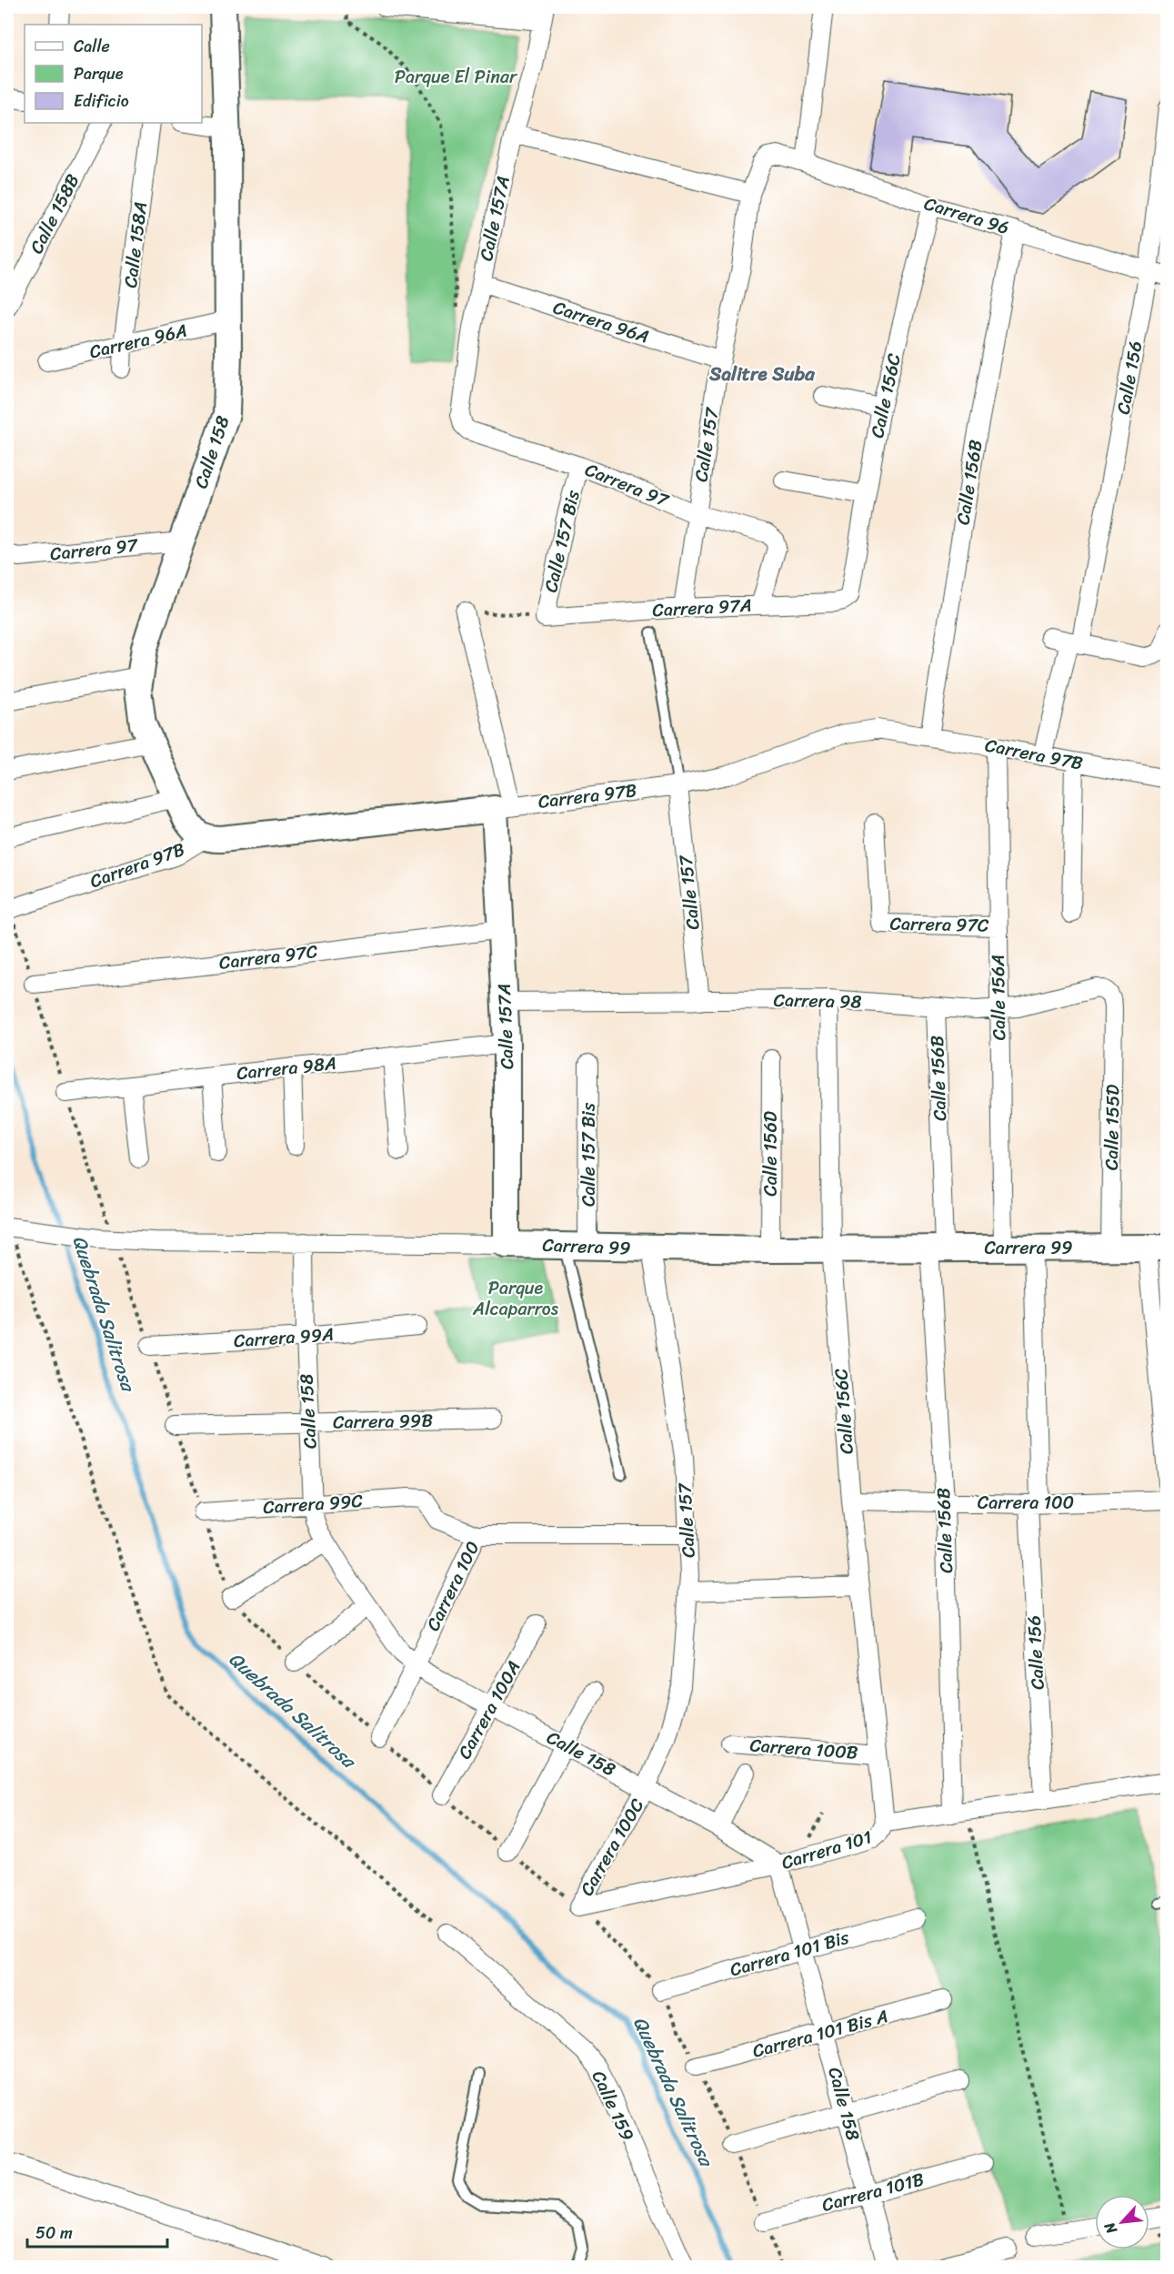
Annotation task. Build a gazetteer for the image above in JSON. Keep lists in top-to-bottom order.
{
  "streets": {
    "street": [
      "Calle 158B",
      "Carrera 96",
      "Calle 157A",
      "Calle 158A",
      "Carrera 96A",
      "Calle 156",
      "Calle 156C",
      "Calle 157",
      "Calle 158",
      "Calle 156B",
      "Carrera 97",
      "Calle 157 Bis",
      "Carrera 97A",
      "Carrera 97B",
      "Carrera 97C",
      "Calle 156A",
      "Carrera 98",
      "Carrera 98A",
      "Calle 155D",
      "Calle 156D",
      "Carrera 99",
      "Carrera 99A",
      "Carrera 99B",
      "Carrera 100",
      "Carrera 99C",
      "Carrera 100A",
      "Carrera 100B",
      "Carrera 100C",
      "Carrera 101",
      "Carrera 101 Bis",
      "Carrera 101 Bis A",
      "Calle 159",
      "Carrera 101B"
    ]
  },
  "crossings": [
    ["Carrera 96", "Calle 156"],
    ["Carrera 96", "Calle 156C"],
    ["Carrera 96", "Calle 157"],
    ["Carrera 96", "Calle 156B"],
    ["Calle 157A", "Carrera 96A"],
    ["Calle 157A", "Carrera 97"],
    ["Calle 157A", "Carrera 97B"],
    ["Calle 157A", "Carrera 97C"],
    ["Calle 157A", "Carrera 98"],
    ["Calle 157A", "Carrera 98A"],
    ["Calle 157A", "Carrera 99"],
    ["Calle 158A", "Carrera 96A"],
    ["Carrera 96A", "Calle 157"],
    ["Carrera 96A", "Calle 158"],
    ["Calle 156", "Carrera 97B"],
    ["Calle 156", "Carrera 99"],
    ["Calle 156", "Carrera 100"],
    ["Calle 156", "Carrera 101"],
    ["Calle 156C", "Carrera 97A"],
    ["Calle 156C", "Carrera 98"],
    ["Calle 156C", "Carrera 99"],
    ["Calle 156C", "Carrera 100"],
    ["Calle 156C", "Carrera 100B"],
    ["Calle 156C", "Carrera 101"],
    ["Calle 157", "Calle 158"],
    ["Calle 157", "Carrera 97"],
    ["Calle 157", "Carrera 97A"],
    ["Calle 157", "Carrera 97B"],
    ["Calle 157", "Carrera 98"],
    ["Calle 157", "Carrera 99"],
    ["Calle 157", "Carrera 100"],
    ["Calle 157", "Carrera 100C"],
    ["Calle 158", "Carrera 97"],
    ["Calle 158", "Carrera 97B"],
    ["Calle 158", "Carrera 99"],
    ["Calle 158", "Carrera 99A"],
    ["Calle 158", "Carrera 99B"],
    ["Calle 158", "Carrera 100"],
    ["Calle 158", "Carrera 99C"],
    ["Calle 158", "Carrera 100A"],
    ["Calle 158", "Carrera 100C"],
    ["Calle 158", "Carrera 101"],
    ["Calle 158", "Carrera 101 Bis"],
    ["Calle 158", "Carrera 101 Bis A"],
    ["Calle 158", "Carrera 101B"],
    ["Calle 156B", "Carrera 97B"],
    ["Calle 156B", "Carrera 98"],
    ["Calle 156B", "Carrera 99"],
    ["Calle 156B", "Carrera 100"],
    ["Calle 156B", "Carrera 101"],
    ["Carrera 97", "Calle 157 Bis"],
    ["Carrera 97", "Carrera 97A"],
    ["Calle 157 Bis", "Carrera 97A"],
    ["Calle 157 Bis", "Carrera 99"],
    ["Carrera 97B", "Calle 156A"],
    ["Carrera 97C", "Calle 156A"],
    ["Calle 156A", "Carrera 98"],
    ["Calle 156A", "Carrera 99"],
    ["Carrera 98", "Calle 155D"],
    ["Calle 155D", "Carrera 99"],
    ["Calle 156D", "Carrera 99"],
    ["Carrera 100", "Carrera 99C"],
    ["Carrera 100C", "Carrera 101"]
  ],
  "districts": ["Salitre Suba"],
  "water": ["Quebrada Salitrosa"],
  "parks": ["Parque El Pinar", "Parque Alcaparros"],
  "legend": ["Calle", "Parque", "Edificio"],
  "scale_bar": "50 m",
  "north": "bottom left"
}
